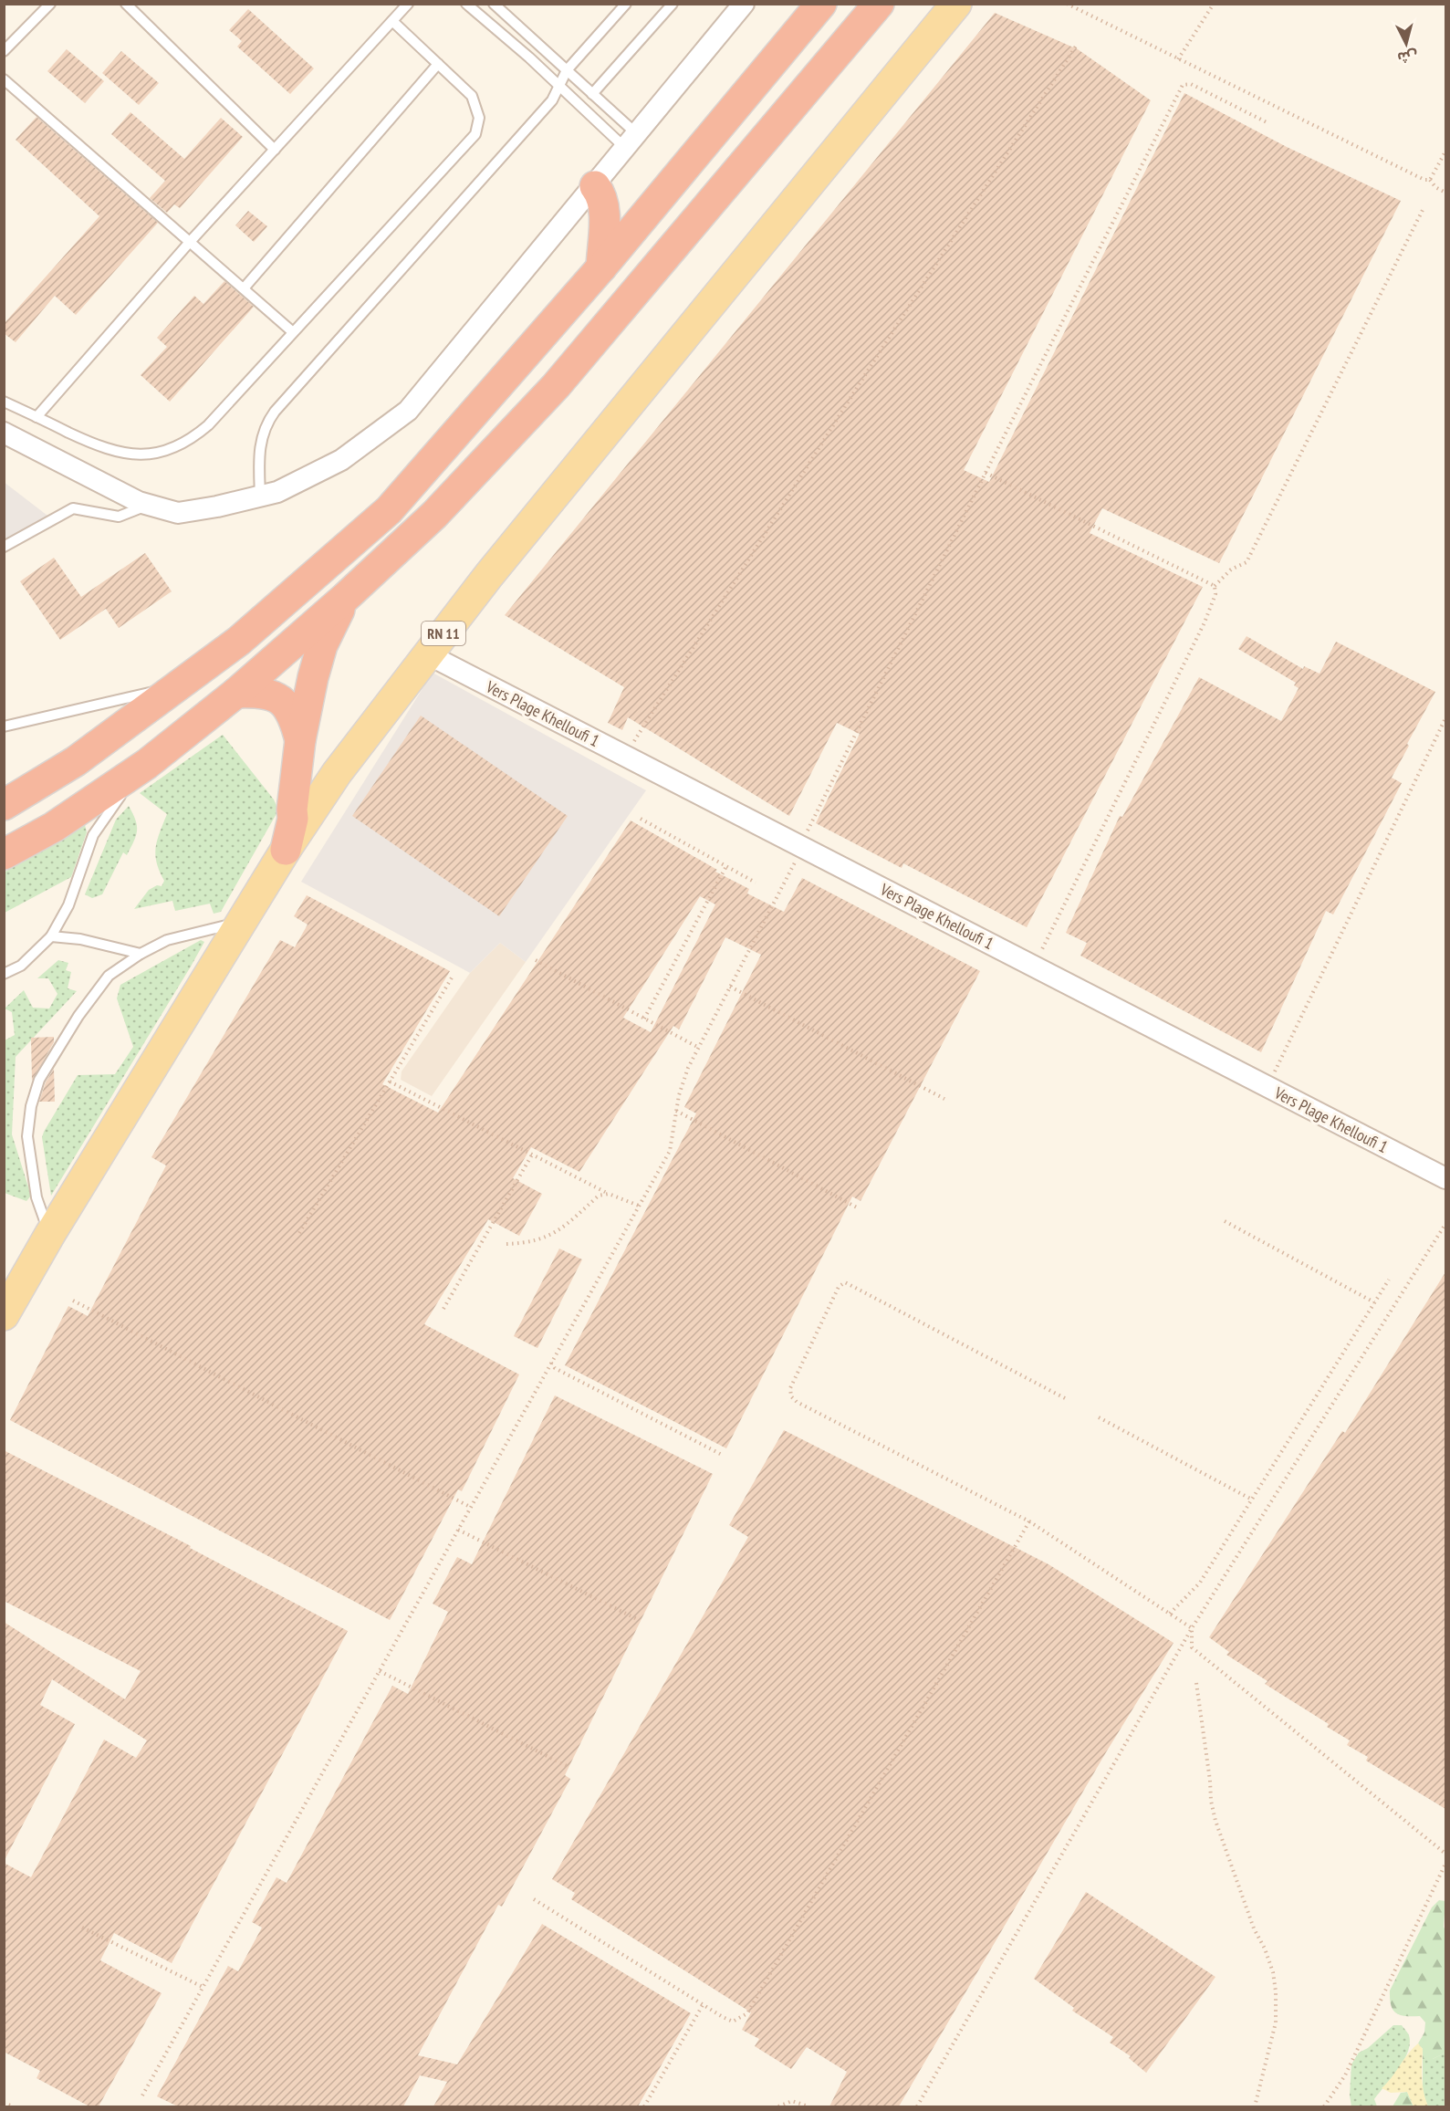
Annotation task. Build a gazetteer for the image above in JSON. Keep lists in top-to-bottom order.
{
  "streets": {
    "main road": ["RN 11"],
    "street": ["Vers Plage Khelloufi 1"]
  },
  "crossings": [
    ["RN 11", "Vers Plage Khelloufi 1"]
  ],
  "north": "bottom"
}
